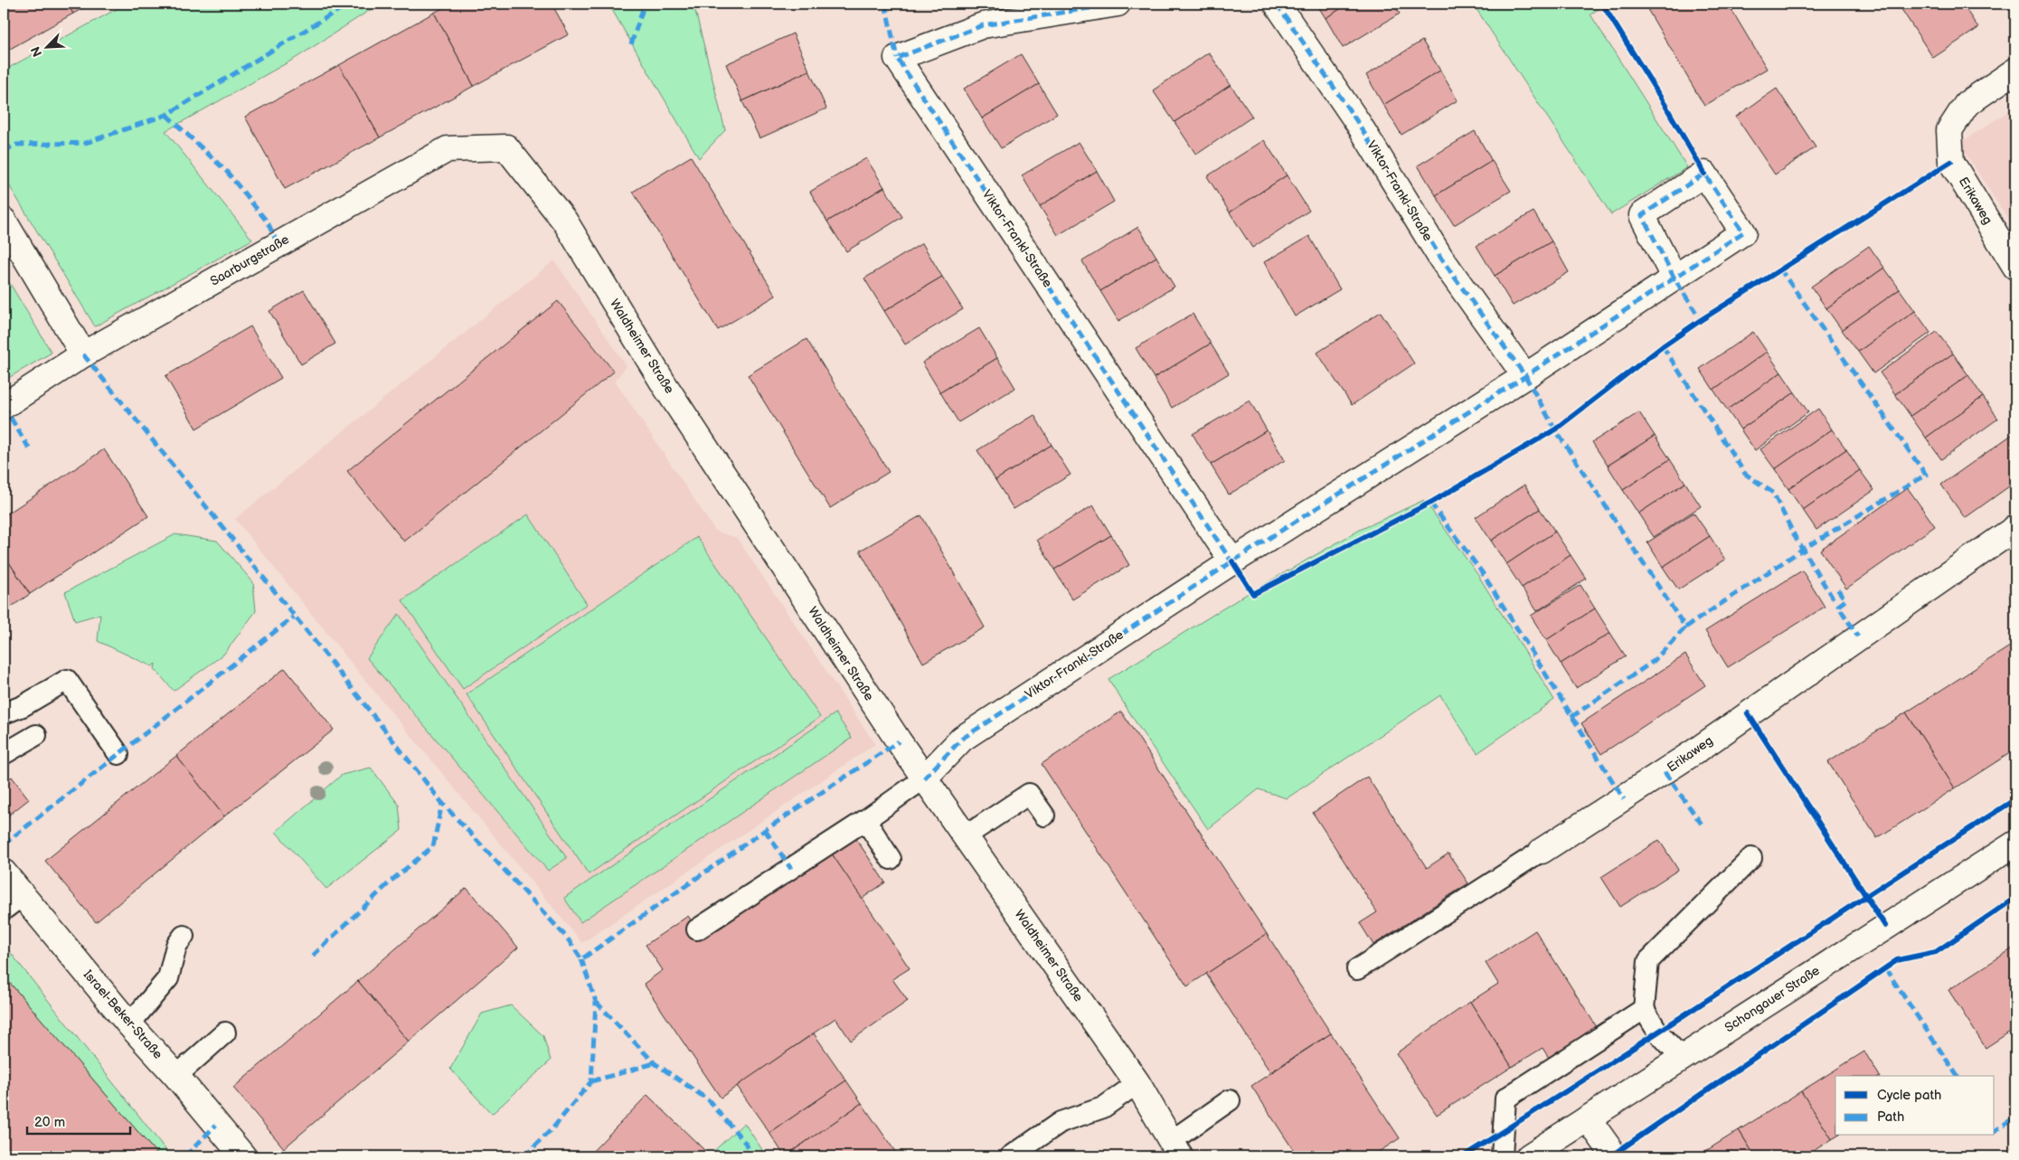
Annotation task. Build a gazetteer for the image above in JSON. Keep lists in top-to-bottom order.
{
  "streets": {
    "street": [
      "Viktor-Frankl-Straße",
      "Erikaweg",
      "Saarburgstraße",
      "Waldheimer Straße",
      "Schongauer Straße",
      "Israel-Beker-Straße"
    ]
  },
  "crossings": [
    ["Viktor-Frankl-Straße", "Waldheimer Straße"],
    ["Saarburgstraße", "Waldheimer Straße"]
  ],
  "legend": ["Cycle path", "Path"],
  "scale_bar": "20 m",
  "north": "bottom left"
}
